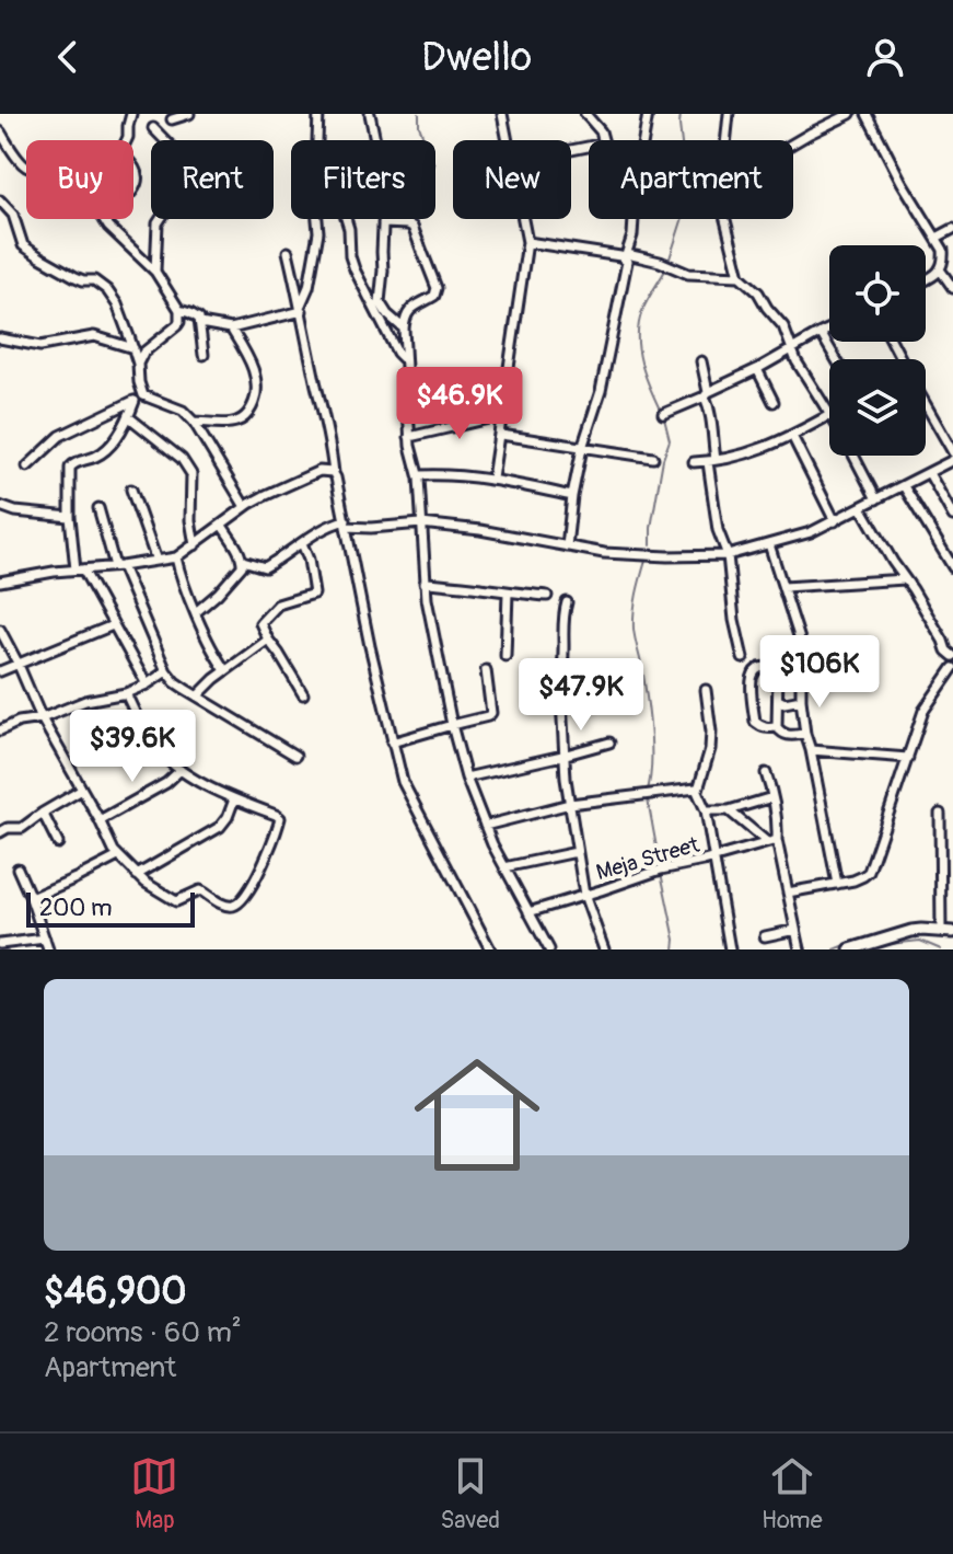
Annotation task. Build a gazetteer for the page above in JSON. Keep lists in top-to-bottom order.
{
  "streets": {
    "street": ["Meja Street"]
  },
  "scale_bar": "200 m",
  "page": {
    "header": "Dwello",
    "chip": [
      "Buy",
      "Rent",
      "Filters",
      "New",
      "Apartment"
    ],
    "price": [
      "$46.9K",
      "$106K",
      "$47.9K",
      "$39.6K"
    ],
    "scale": "200 m",
    "list": [
      {
        "name": "$46,900",
        "note": "2 rooms · 60 m² · Apartment"
      }
    ],
    "tabs": ["Map", "Saved", "Home"]
  }
}
